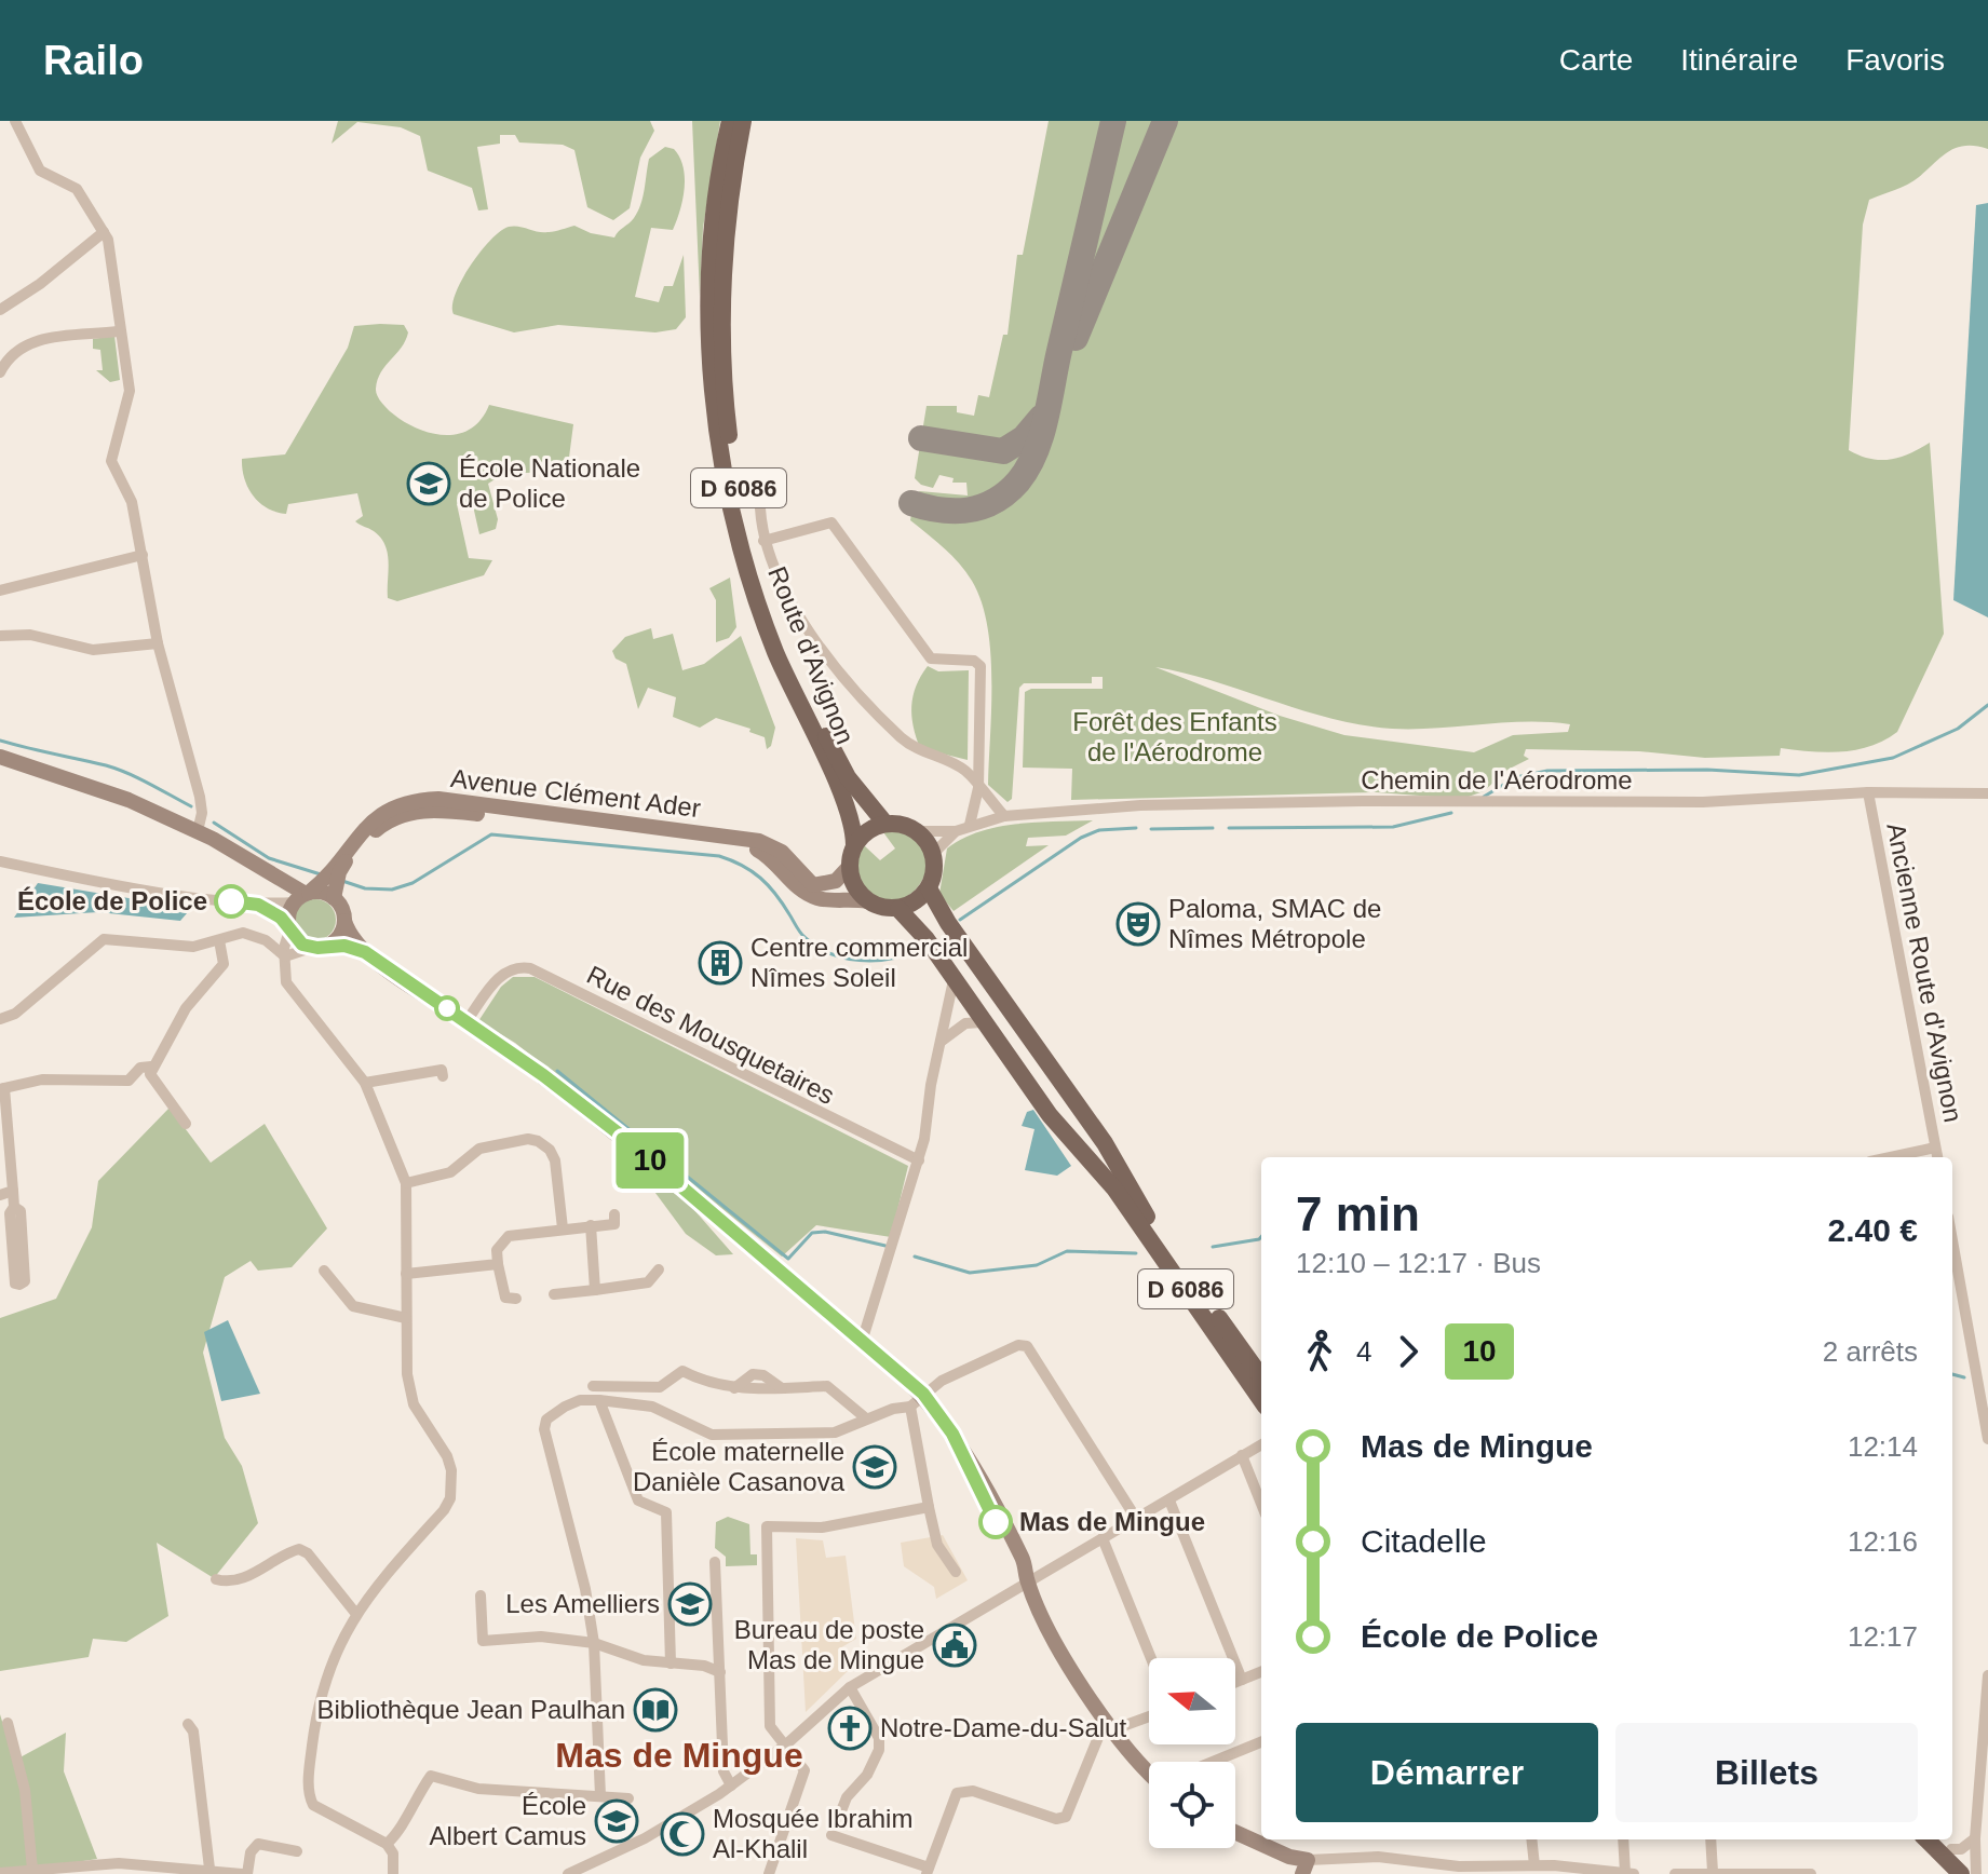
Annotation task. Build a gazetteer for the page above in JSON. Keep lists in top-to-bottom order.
{
  "streets": {
    "main road": ["D 6086", "Route d'Avignon"],
    "street": [
      "Chemin de l'Aérodrome",
      "Avenue Clément Ader",
      "Ancienne Route d'Avignon",
      "Rue des Mousquetaires"
    ]
  },
  "crossings": [
    ["D 6086", "Route d'Avignon"],
    ["D 6086", "Chemin de l'Aérodrome"],
    ["D 6086", "Avenue Clément Ader"],
    ["Route d'Avignon", "Chemin de l'Aérodrome"],
    ["Route d'Avignon", "Avenue Clément Ader"],
    ["Chemin de l'Aérodrome", "Avenue Clément Ader"],
    ["Chemin de l'Aérodrome", "Ancienne Route d'Avignon"]
  ],
  "districts": ["Mas de Mingue"],
  "parks": ["Forêt des Enfants de l'Aérodrome"],
  "places": {
    "school or university": [
      "École Nationale de Police",
      "École maternelle Danièle Casanova",
      "Les Amelliers",
      "École Albert Camus"
    ],
    "other": ["École de Police", "Mas de Mingue"],
    "theatre": ["Paloma, SMAC de Nîmes Métropole"],
    "building": ["Centre commercial Nîmes Soleil"],
    "public building": ["Bureau de poste Mas de Mingue"],
    "library": ["Bibliothèque Jean Paulhan"],
    "church": ["Notre-Dame-du-Salut"],
    "mosque": ["Mosquée Ibrahim Al-Khalil"]
  },
  "lines": ["bus line 10"],
  "north": "left",
  "page": {
    "header": "Railo",
    "nav": ["Carte", "Itinéraire", "Favoris"],
    "on_map": "10",
    "heading": ["7 min", "12:10 – 12:17 · Bus", "2.40 €"],
    "legs": ["4", "10", "2 arrêts"],
    "list": [
      {
        "name": "Mas de Mingue",
        "value": "12:14"
      },
      {
        "name": "Citadelle",
        "value": "12:16"
      },
      {
        "name": "École de Police",
        "value": "12:17"
      }
    ],
    "buttons": ["Démarrer", "Billets"]
  }
}
